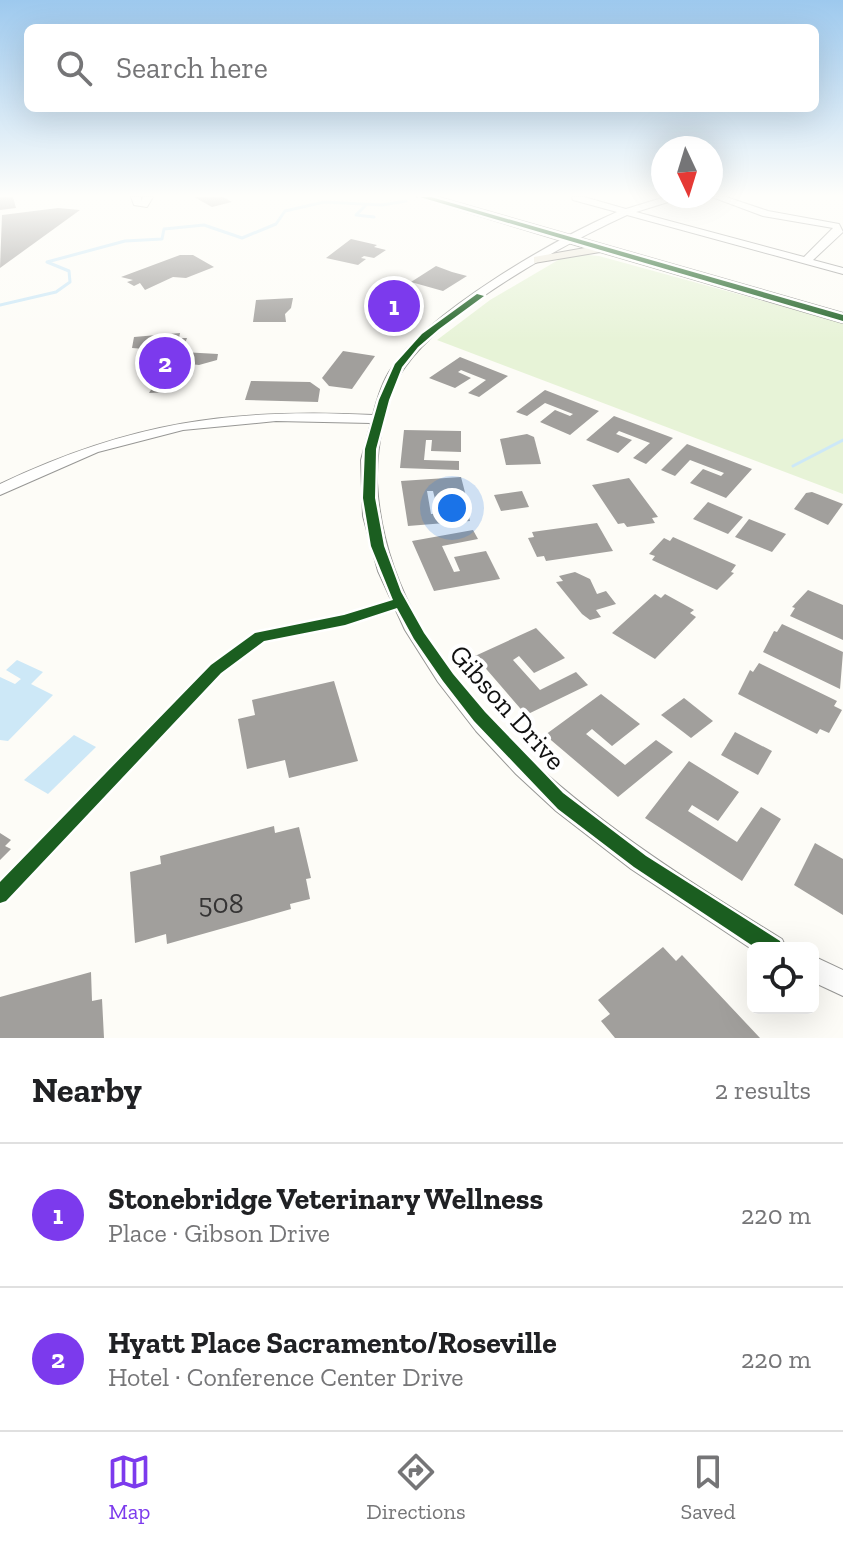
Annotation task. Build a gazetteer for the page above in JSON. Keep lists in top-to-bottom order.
{
  "streets": {
    "street": ["Gibson Drive"]
  },
  "house_numbers": ["508"],
  "north": "bottom",
  "page": {
    "search": "Search here",
    "pins": ["1", "2"],
    "heading": ["Nearby", "2 results"],
    "list": [
      {
        "mark": "1",
        "name": "Stonebridge Veterinary Wellness",
        "note": "Place · Gibson Drive",
        "value": "220 m"
      },
      {
        "mark": "2",
        "name": "Hyatt Place Sacramento/Roseville",
        "note": "Hotel · Conference Center Drive",
        "value": "220 m"
      }
    ],
    "nav": ["Map", "Directions", "Saved"]
  }
}
